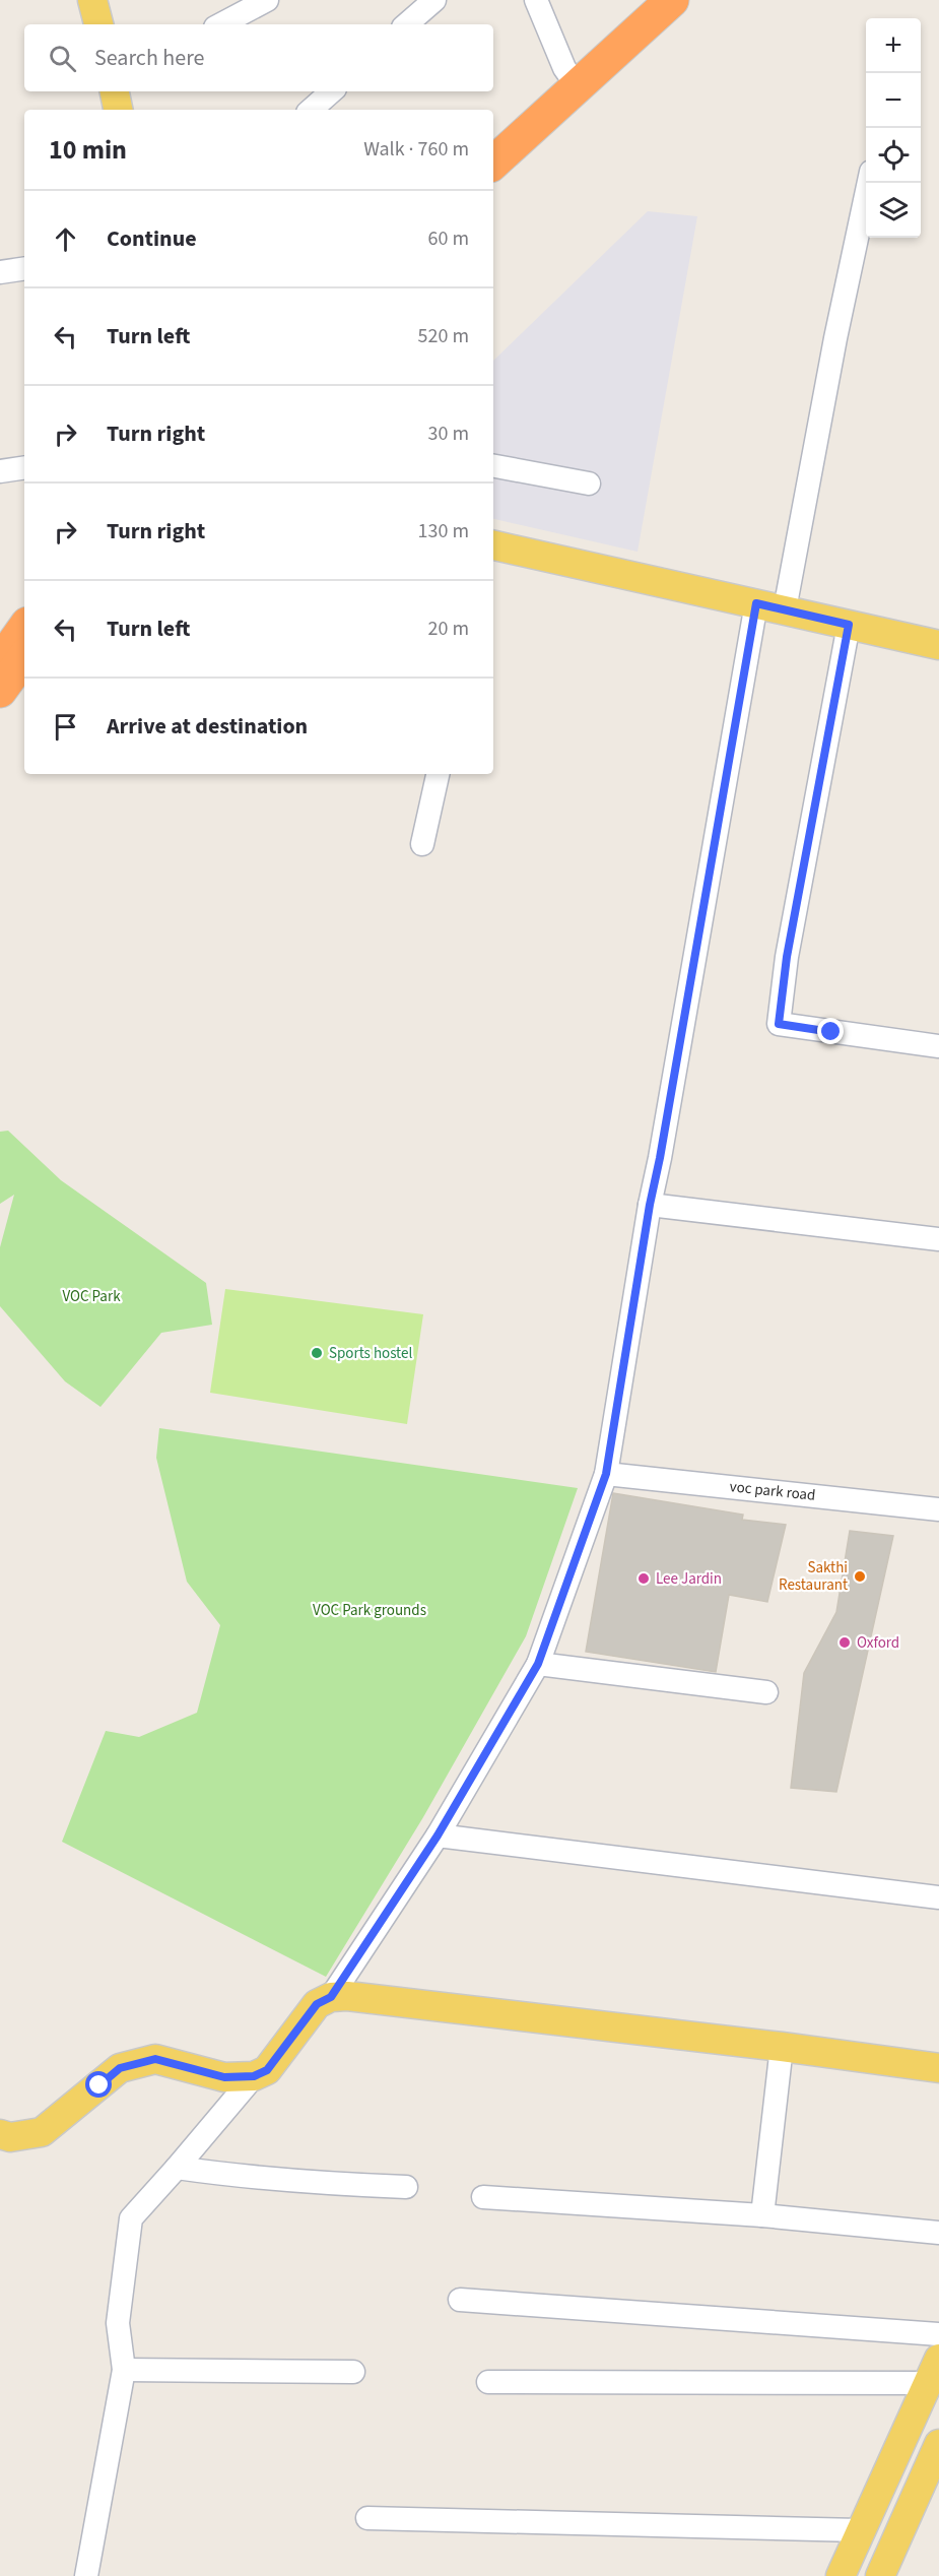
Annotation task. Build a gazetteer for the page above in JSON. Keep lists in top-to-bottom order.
{
  "streets": {
    "street": ["voc park road"]
  },
  "parks": ["VOC Park", "VOC Park grounds"],
  "places": [
    "Sports hostel",
    "Sakthi Restaurant",
    "Lee Jardin",
    "Oxford"
  ],
  "page": {
    "map_buttons": ["+", "−"],
    "search": "Search here",
    "heading": ["10 min", "Walk · 760 m"],
    "list": [
      ["Continue", "60 m"],
      ["Turn left", "520 m"],
      ["Turn right", "30 m"],
      ["Turn right", "130 m"],
      ["Turn left", "20 m"],
      "Arrive at destination"
    ]
  }
}
